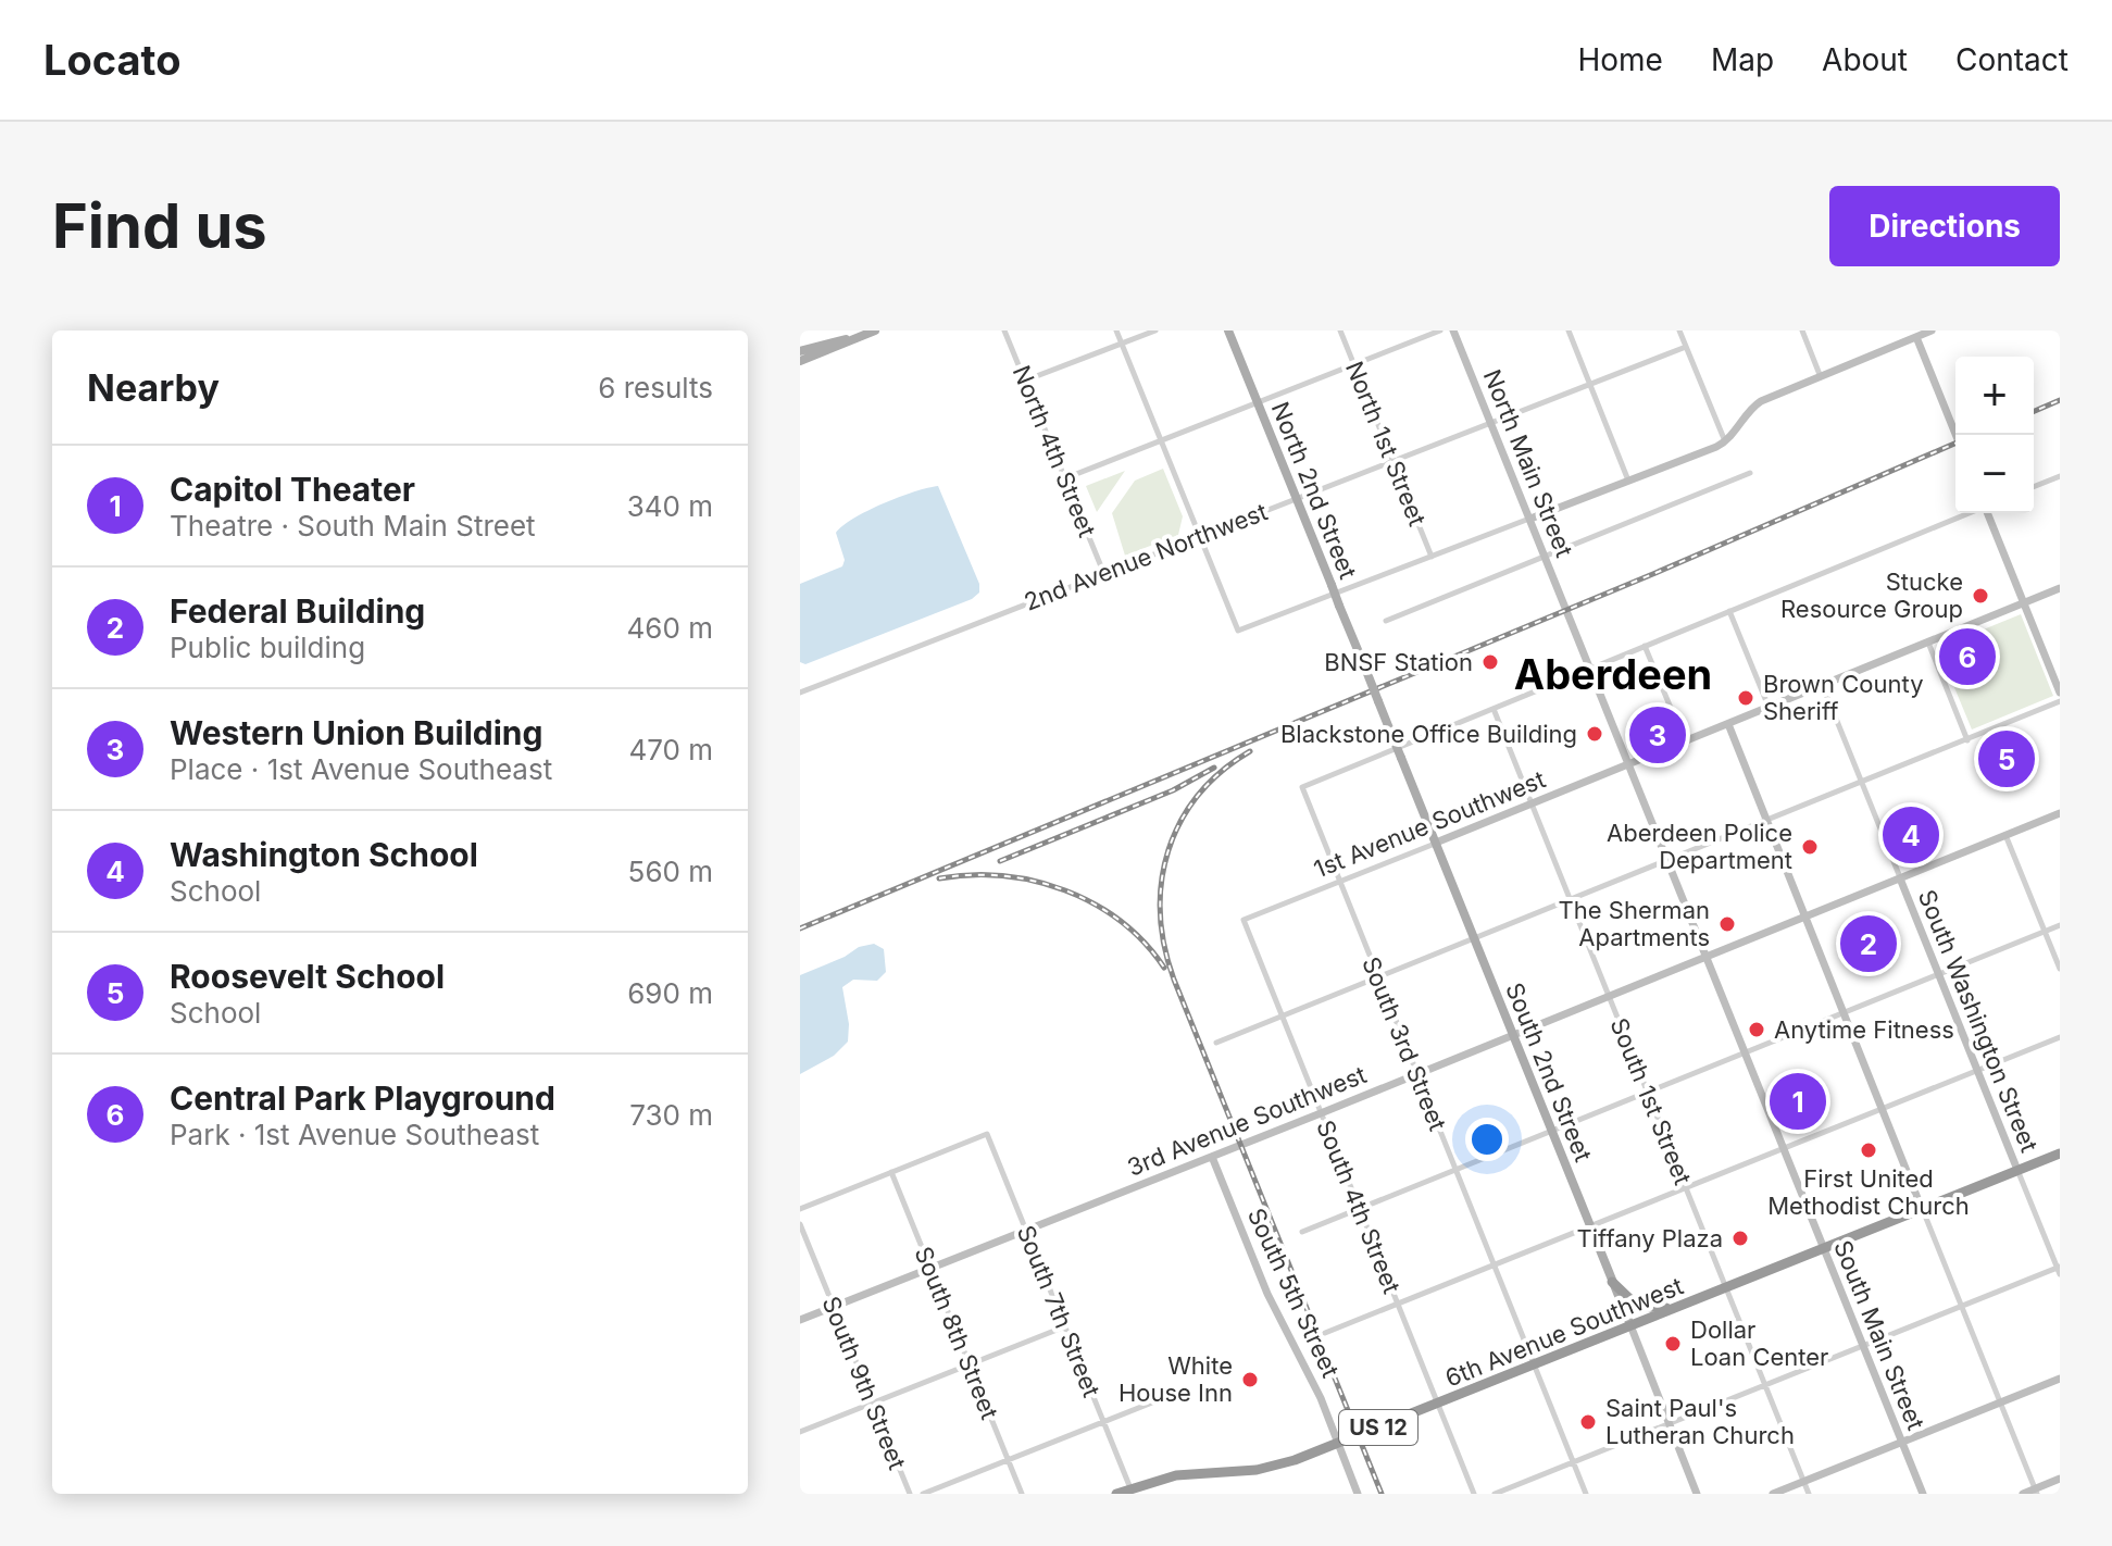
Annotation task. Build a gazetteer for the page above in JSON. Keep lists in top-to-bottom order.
{
  "streets": {
    "highway": ["6th Avenue Southwest", "US 12"],
    "main road": ["North 2nd Street", "South 2nd Street"],
    "street": [
      "North 1st Street",
      "North 4th Street",
      "North Main Street",
      "2nd Avenue Northwest",
      "1st Avenue Southwest",
      "South Washington Street",
      "South 3rd Street",
      "South 1st Street",
      "3rd Avenue Southwest",
      "South 4th Street",
      "South 5th Street",
      "South 7th Street",
      "South 8th Street",
      "South Main Street",
      "South 9th Street"
    ]
  },
  "crossings": [
    ["North 1st Street", "2nd Avenue Northwest"],
    ["North 4th Street", "2nd Avenue Northwest"],
    ["North Main Street", "2nd Avenue Northwest"],
    ["North Main Street", "South Main Street"],
    ["North 2nd Street", "2nd Avenue Northwest"],
    ["North 2nd Street", "South 2nd Street"],
    ["1st Avenue Southwest", "South Washington Street"],
    ["1st Avenue Southwest", "South 3rd Street"],
    ["1st Avenue Southwest", "South 2nd Street"],
    ["1st Avenue Southwest", "South 1st Street"],
    ["1st Avenue Southwest", "South 4th Street"],
    ["1st Avenue Southwest", "South Main Street"],
    ["South Washington Street", "3rd Avenue Southwest"],
    ["South Washington Street", "US 12"],
    ["South 3rd Street", "South 1st Street"],
    ["South 3rd Street", "3rd Avenue Southwest"],
    ["South 3rd Street", "6th Avenue Southwest"],
    ["South 2nd Street", "3rd Avenue Southwest"],
    ["South 2nd Street", "6th Avenue Southwest"],
    ["South 1st Street", "3rd Avenue Southwest"],
    ["South 1st Street", "6th Avenue Southwest"],
    ["3rd Avenue Southwest", "South 4th Street"],
    ["3rd Avenue Southwest", "South 5th Street"],
    ["3rd Avenue Southwest", "South 7th Street"],
    ["3rd Avenue Southwest", "South 8th Street"],
    ["3rd Avenue Southwest", "South Main Street"],
    ["3rd Avenue Southwest", "South 9th Street"],
    ["South 4th Street", "6th Avenue Southwest"],
    ["South 5th Street", "6th Avenue Southwest"],
    ["South 7th Street", "6th Avenue Southwest"],
    ["South 7th Street", "South 8th Street"],
    ["6th Avenue Southwest", "South Main Street"],
    ["6th Avenue Southwest", "US 12"],
    ["South Main Street", "US 12"]
  ],
  "districts": ["Aberdeen"],
  "places": [
    "Stucke Resource Group",
    "BNSF Station",
    "Brown County Sheriff",
    "Blackstone Office Building",
    "Aberdeen Police Department",
    "The Sherman Apartments",
    "Anytime Fitness",
    "First United Methodist Church",
    "Tiffany Plaza",
    "Dollar Loan Center",
    "White House Inn",
    "Saint Paul's Lutheran Church"
  ],
  "page": {
    "header": "Locato",
    "nav": [
      "Home",
      "Map",
      "About",
      "Contact"
    ],
    "buttons": "Directions",
    "title": "Find us",
    "heading": ["Nearby", "6 results"],
    "map_buttons": ["+", "−"],
    "list": [
      {
        "mark": "1",
        "name": "Capitol Theater",
        "note": "Theatre · South Main Street",
        "value": "340 m"
      },
      {
        "mark": "2",
        "name": "Federal Building",
        "note": "Public building",
        "value": "460 m"
      },
      {
        "mark": "3",
        "name": "Western Union Building",
        "note": "Place · 1st Avenue Southeast",
        "value": "470 m"
      },
      {
        "mark": "4",
        "name": "Washington School",
        "note": "School",
        "value": "560 m"
      },
      {
        "mark": "5",
        "name": "Roosevelt School",
        "note": "School",
        "value": "690 m"
      },
      {
        "mark": "6",
        "name": "Central Park Playground",
        "note": "Park · 1st Avenue Southeast",
        "value": "730 m"
      }
    ],
    "pins": [
      "6",
      "3",
      "5",
      "4",
      "2",
      "1"
    ]
  }
}
